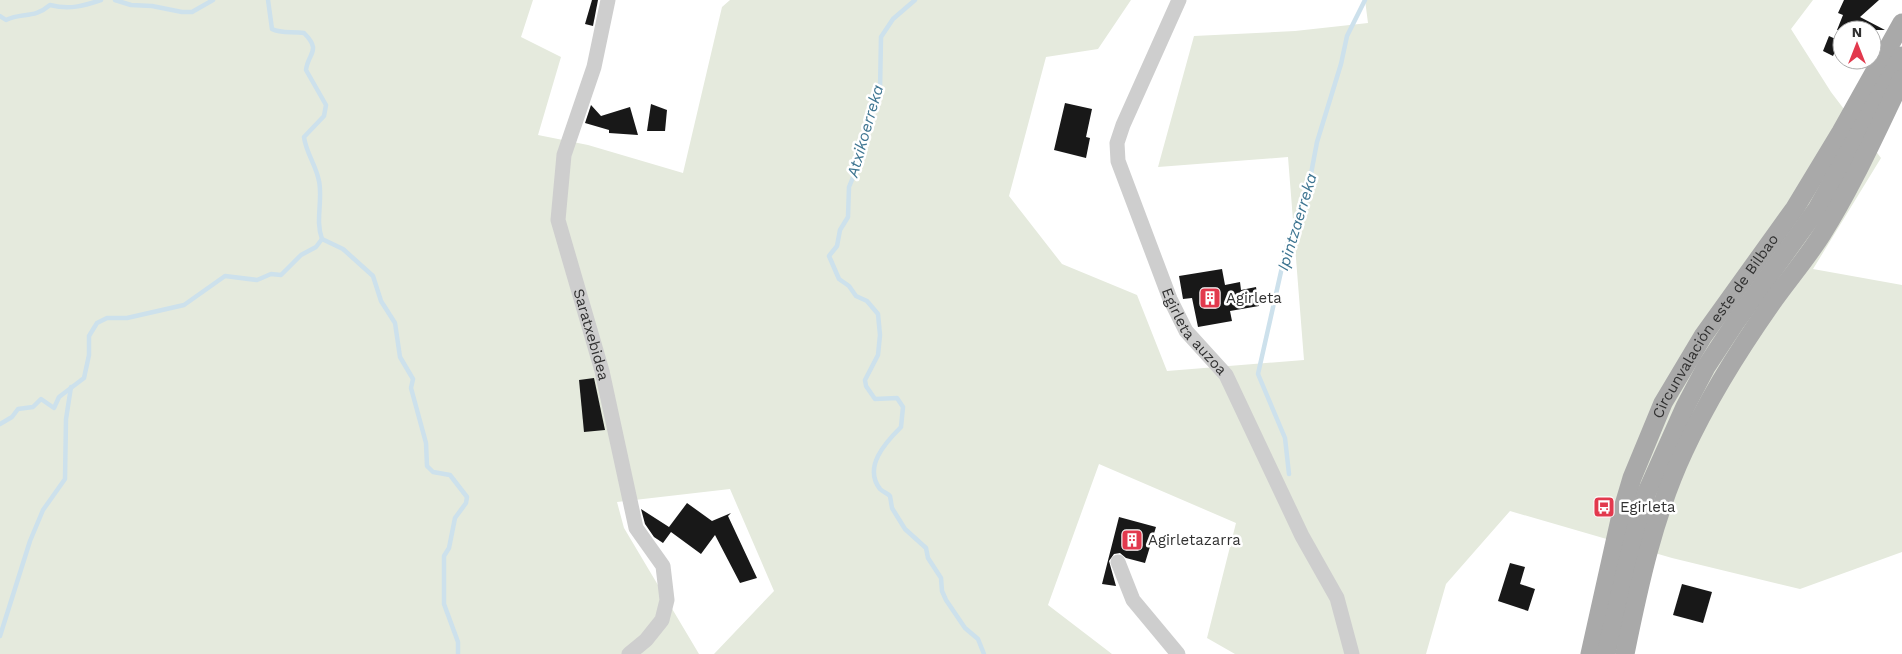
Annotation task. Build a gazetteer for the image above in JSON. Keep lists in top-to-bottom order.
{
  "streets": {
    "main road": ["Circunvalación este de Bilbao"],
    "street": ["Egirleta auzoa", "Saratxebidea"]
  },
  "water": ["Atxikoerreka", "Ipintzaerreka"],
  "places": {
    "building": ["Agirleta", "Agirletazarra"],
    "bus stop": ["Egirleta"]
  },
  "north": "top"
}
